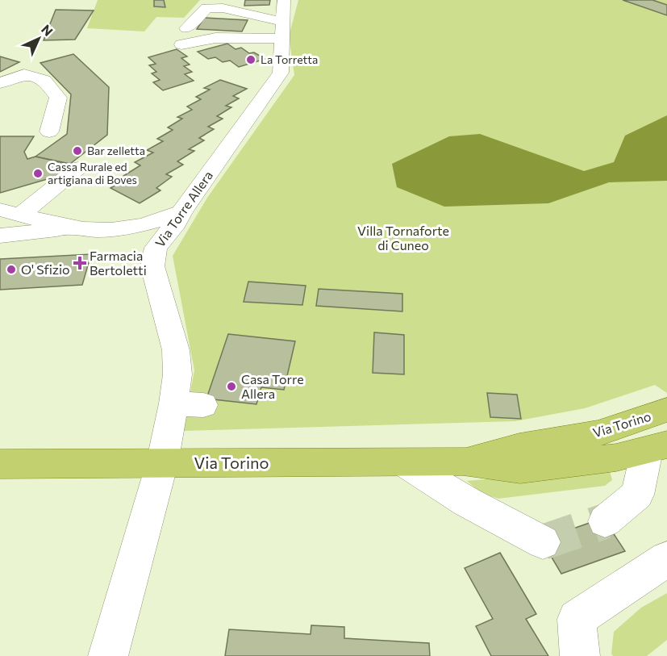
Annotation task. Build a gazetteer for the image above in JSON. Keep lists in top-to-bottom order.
{
  "streets": {
    "main road": ["Via Torino"],
    "street": ["Via Torre Allera"]
  },
  "crossings": [
    ["Via Torre Allera", "Via Torino"]
  ],
  "parks": ["Villa Tornaforte di Cuneo"],
  "places": {
    "other": [
      "La Torretta",
      "Bar zelletta",
      "Cassa Rurale ed artigiana di Boves",
      "O' Sfizio",
      "Casa Torre Allera"
    ],
    "health": ["Farmacia Bertoletti"]
  },
  "north": "top right"
}
